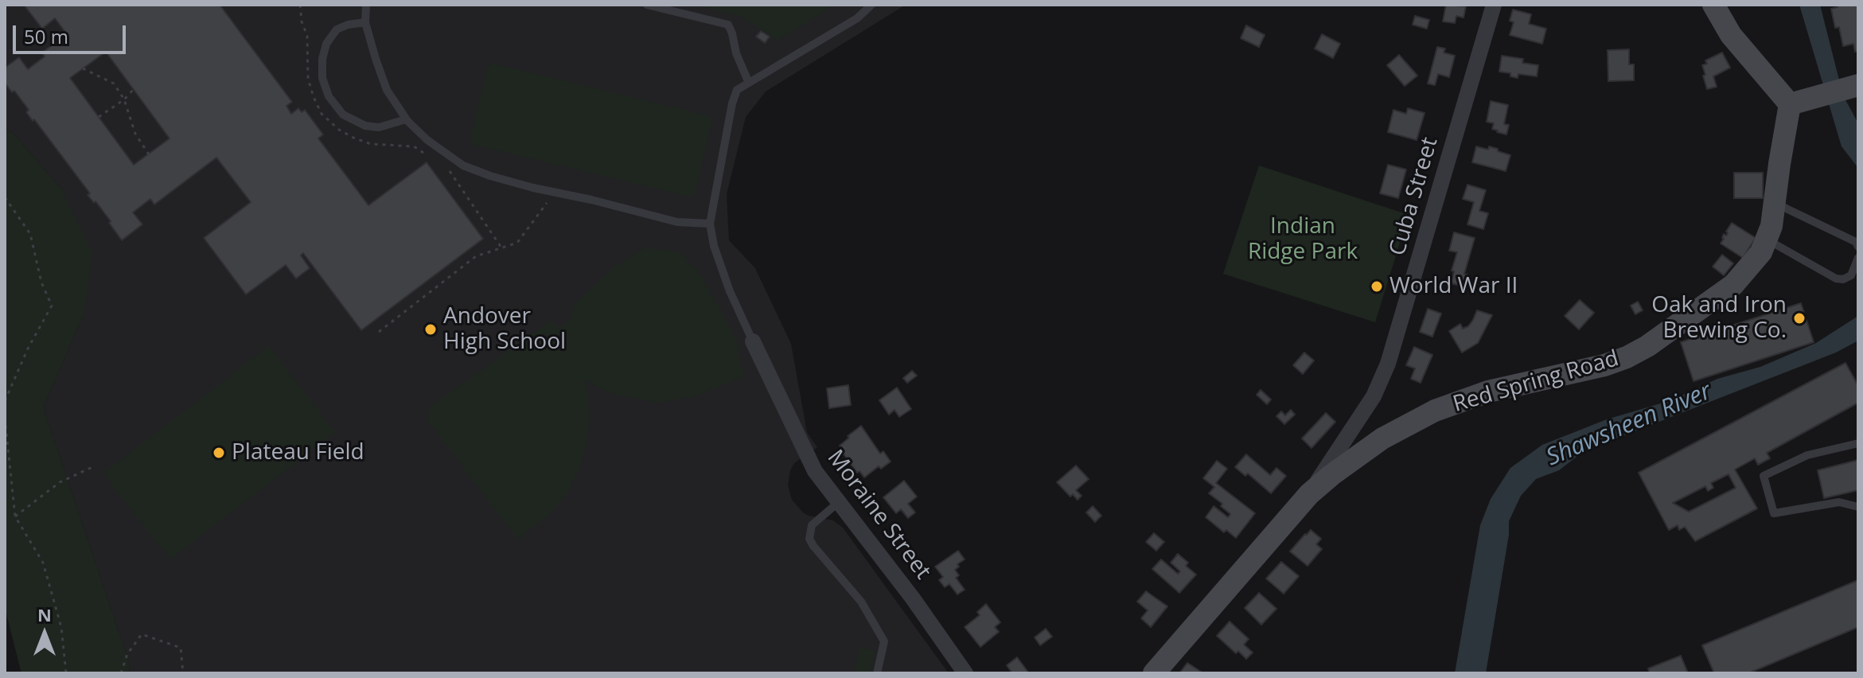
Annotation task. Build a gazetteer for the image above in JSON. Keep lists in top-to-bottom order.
{
  "streets": {
    "main road": ["Red Spring Road"],
    "street": ["Cuba Street", "Moraine Street"]
  },
  "crossings": [
    ["Cuba Street", "Red Spring Road"]
  ],
  "water": ["Shawsheen River"],
  "parks": ["Indian Ridge Park"],
  "places": [
    "World War II",
    "Oak and Iron Brewing Co.",
    "Andover High School",
    "Plateau Field"
  ],
  "scale_bar": "50 m",
  "north": "top"
}
